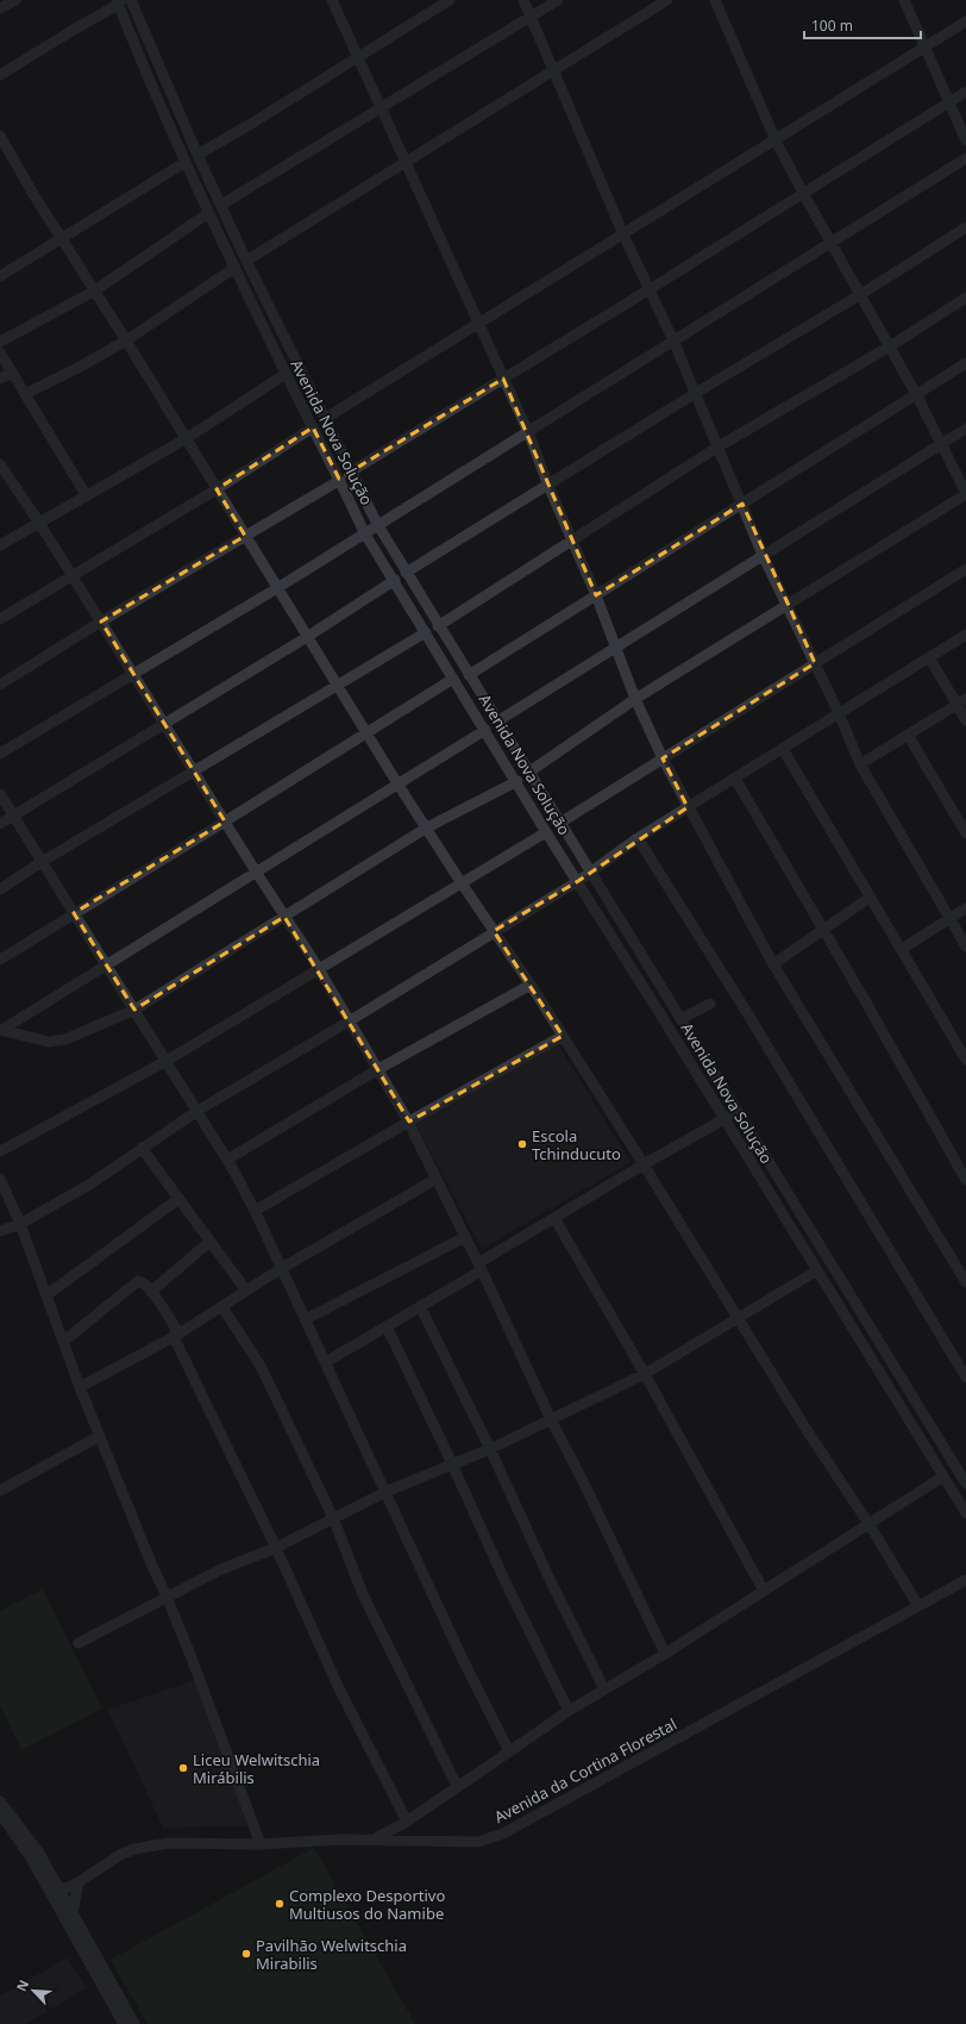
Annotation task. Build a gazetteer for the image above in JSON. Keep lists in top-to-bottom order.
{
  "streets": {
    "street": ["Avenida Nova Solução", "Avenida da Cortina Florestal"]
  },
  "places": [
    "Escola Tchinducuto",
    "Liceu Welwitschia Mirábilis",
    "Complexo Desportivo Multiusos do Namibe",
    "Pavilhão Welwitschia Mirabilis"
  ],
  "scale_bar": "100 m",
  "north": "top left"
}
